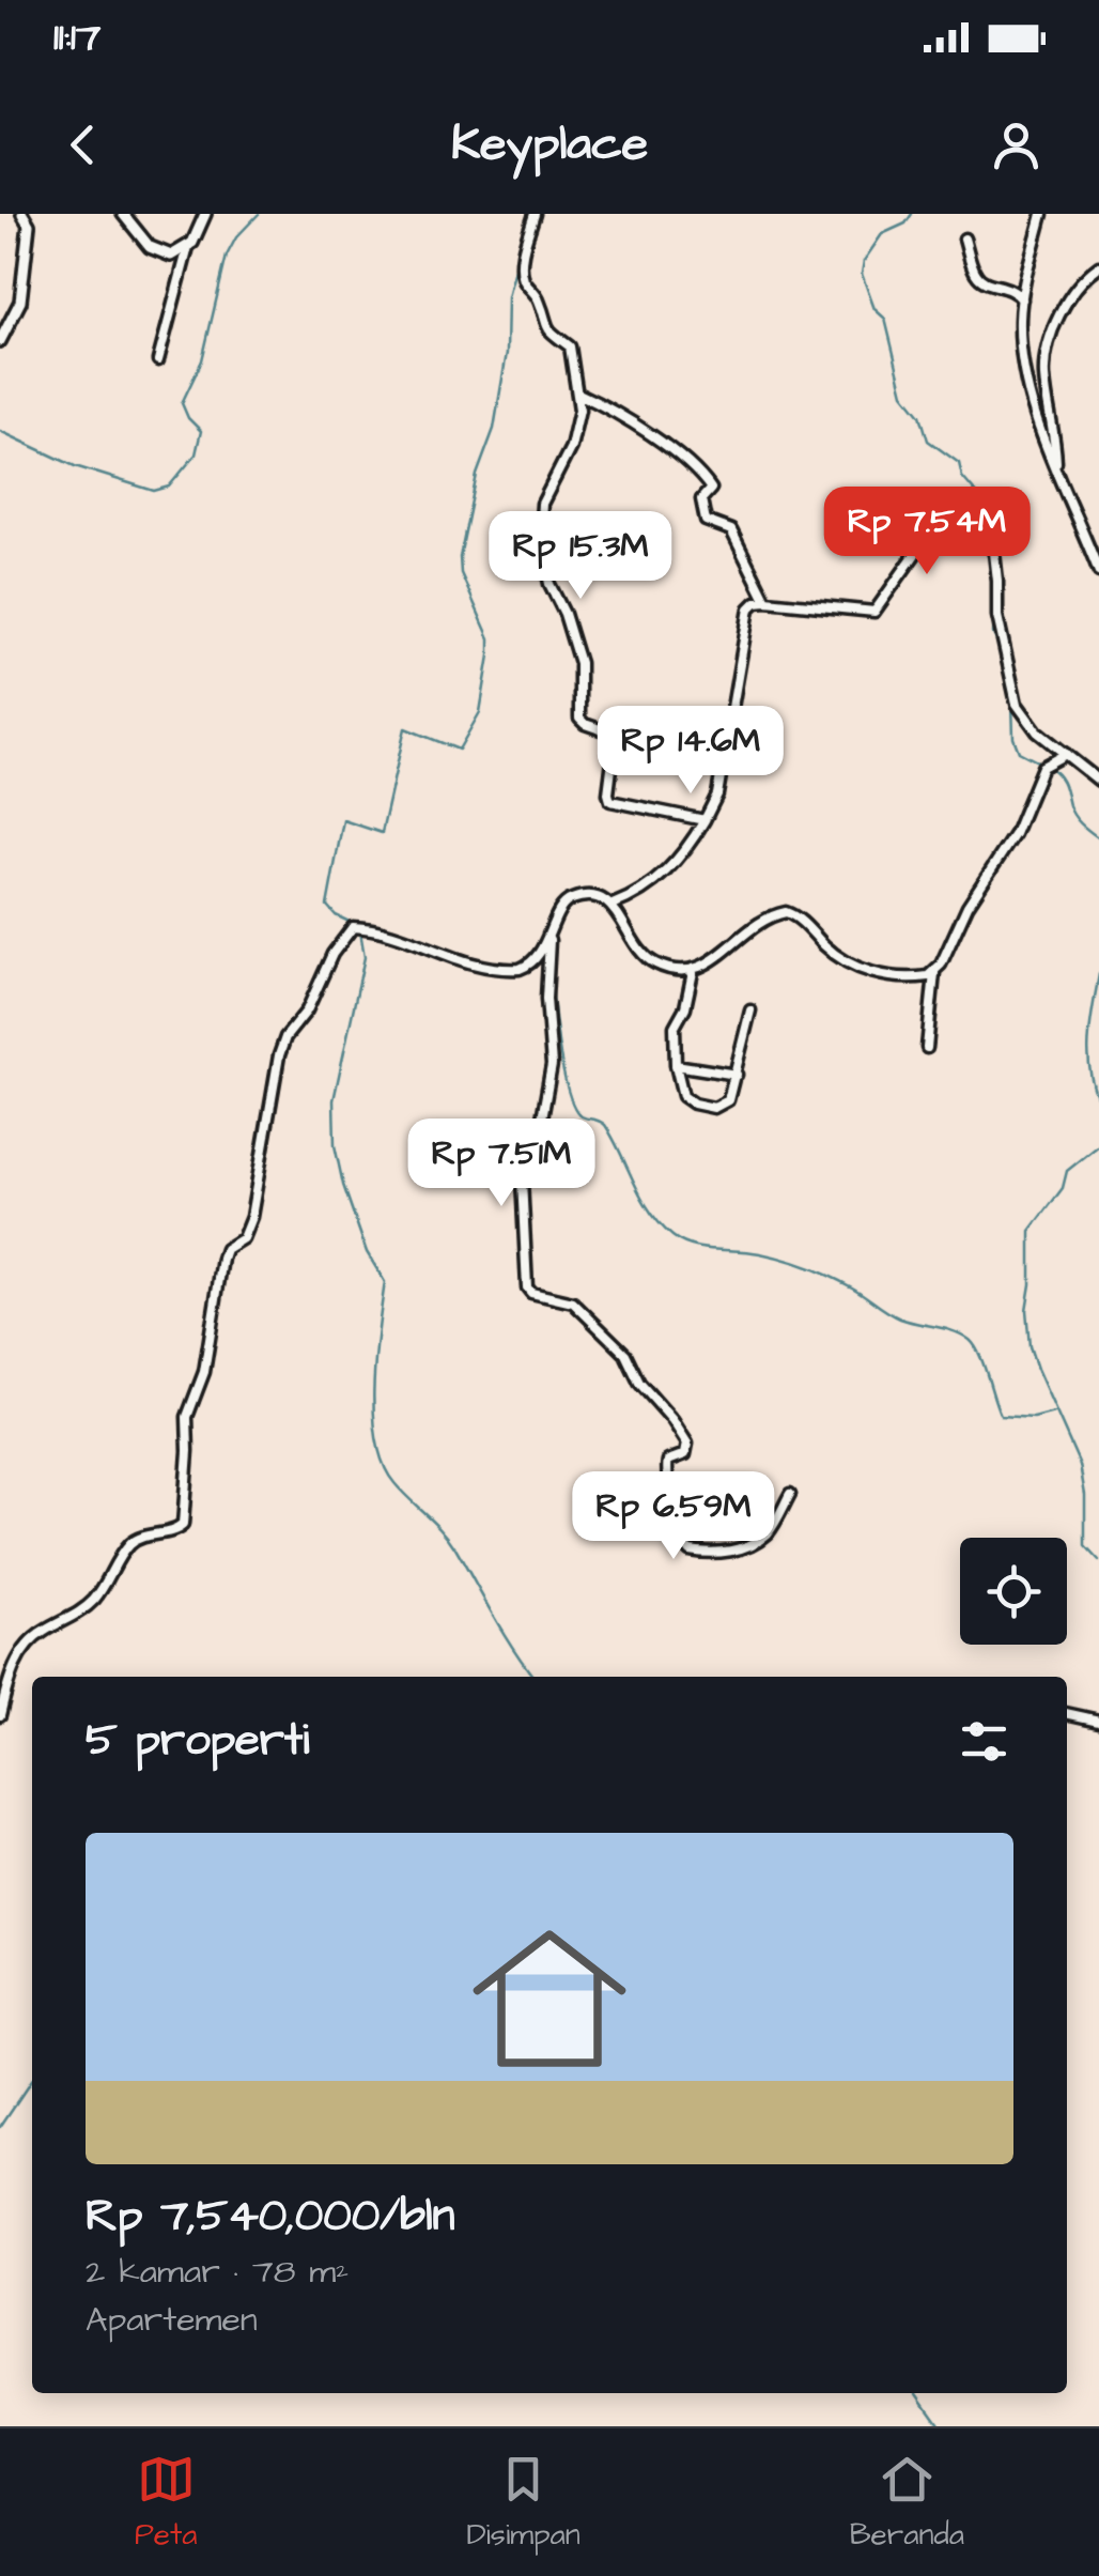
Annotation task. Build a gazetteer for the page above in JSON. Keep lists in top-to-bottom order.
{
  "page": {
    "status": "11:17",
    "header": "Keyplace",
    "price": [
      "Rp 7.54M",
      "Rp 15.3M",
      "Rp 14.6M",
      "Rp 7.51M",
      "Rp 6.59M"
    ],
    "heading": "5 properti",
    "list": [
      {
        "name": "Rp 7,540,000/bln",
        "note": "2 kamar · 78 m² · Apartemen"
      }
    ],
    "tabs": ["Peta", "Disimpan", "Beranda"]
  }
}
